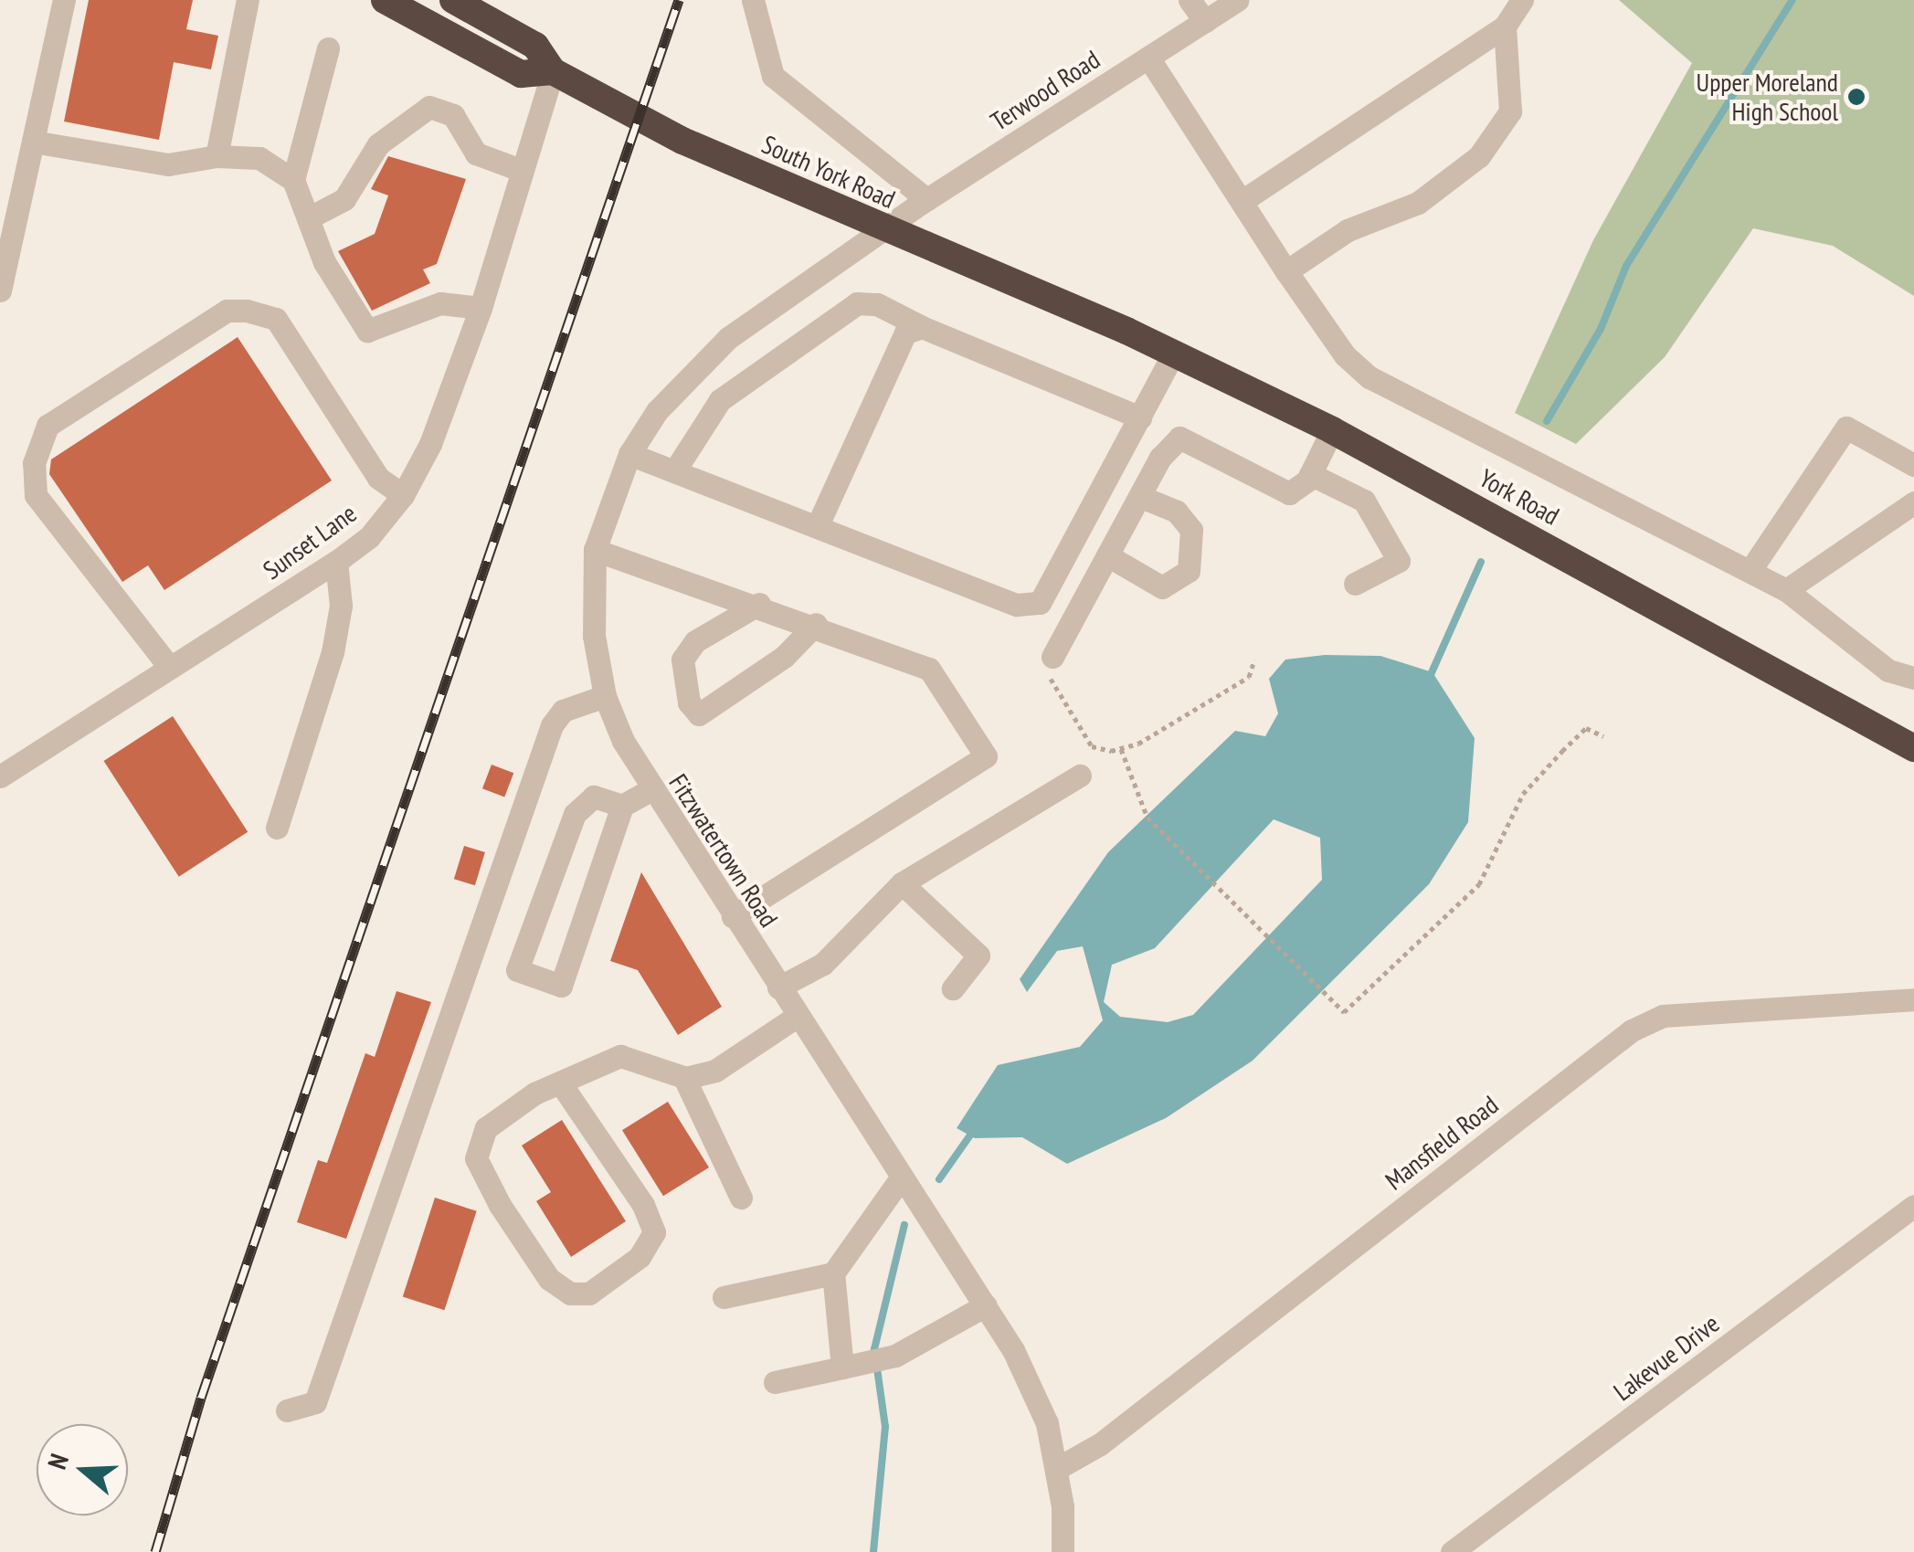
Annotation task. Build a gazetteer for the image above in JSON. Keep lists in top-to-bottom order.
{
  "streets": {
    "highway": ["South York Road", "York Road"],
    "street": [
      "Terwood Road",
      "Sunset Lane",
      "Fitzwatertown Road",
      "Mansfield Road",
      "Lakevue Drive"
    ]
  },
  "crossings": [
    ["Terwood Road", "South York Road"],
    ["Terwood Road", "Fitzwatertown Road"],
    ["South York Road", "York Road"],
    ["South York Road", "Sunset Lane"],
    ["South York Road", "Fitzwatertown Road"],
    ["Fitzwatertown Road", "Mansfield Road"]
  ],
  "places": ["Upper Moreland High School"],
  "north": "left"
}
